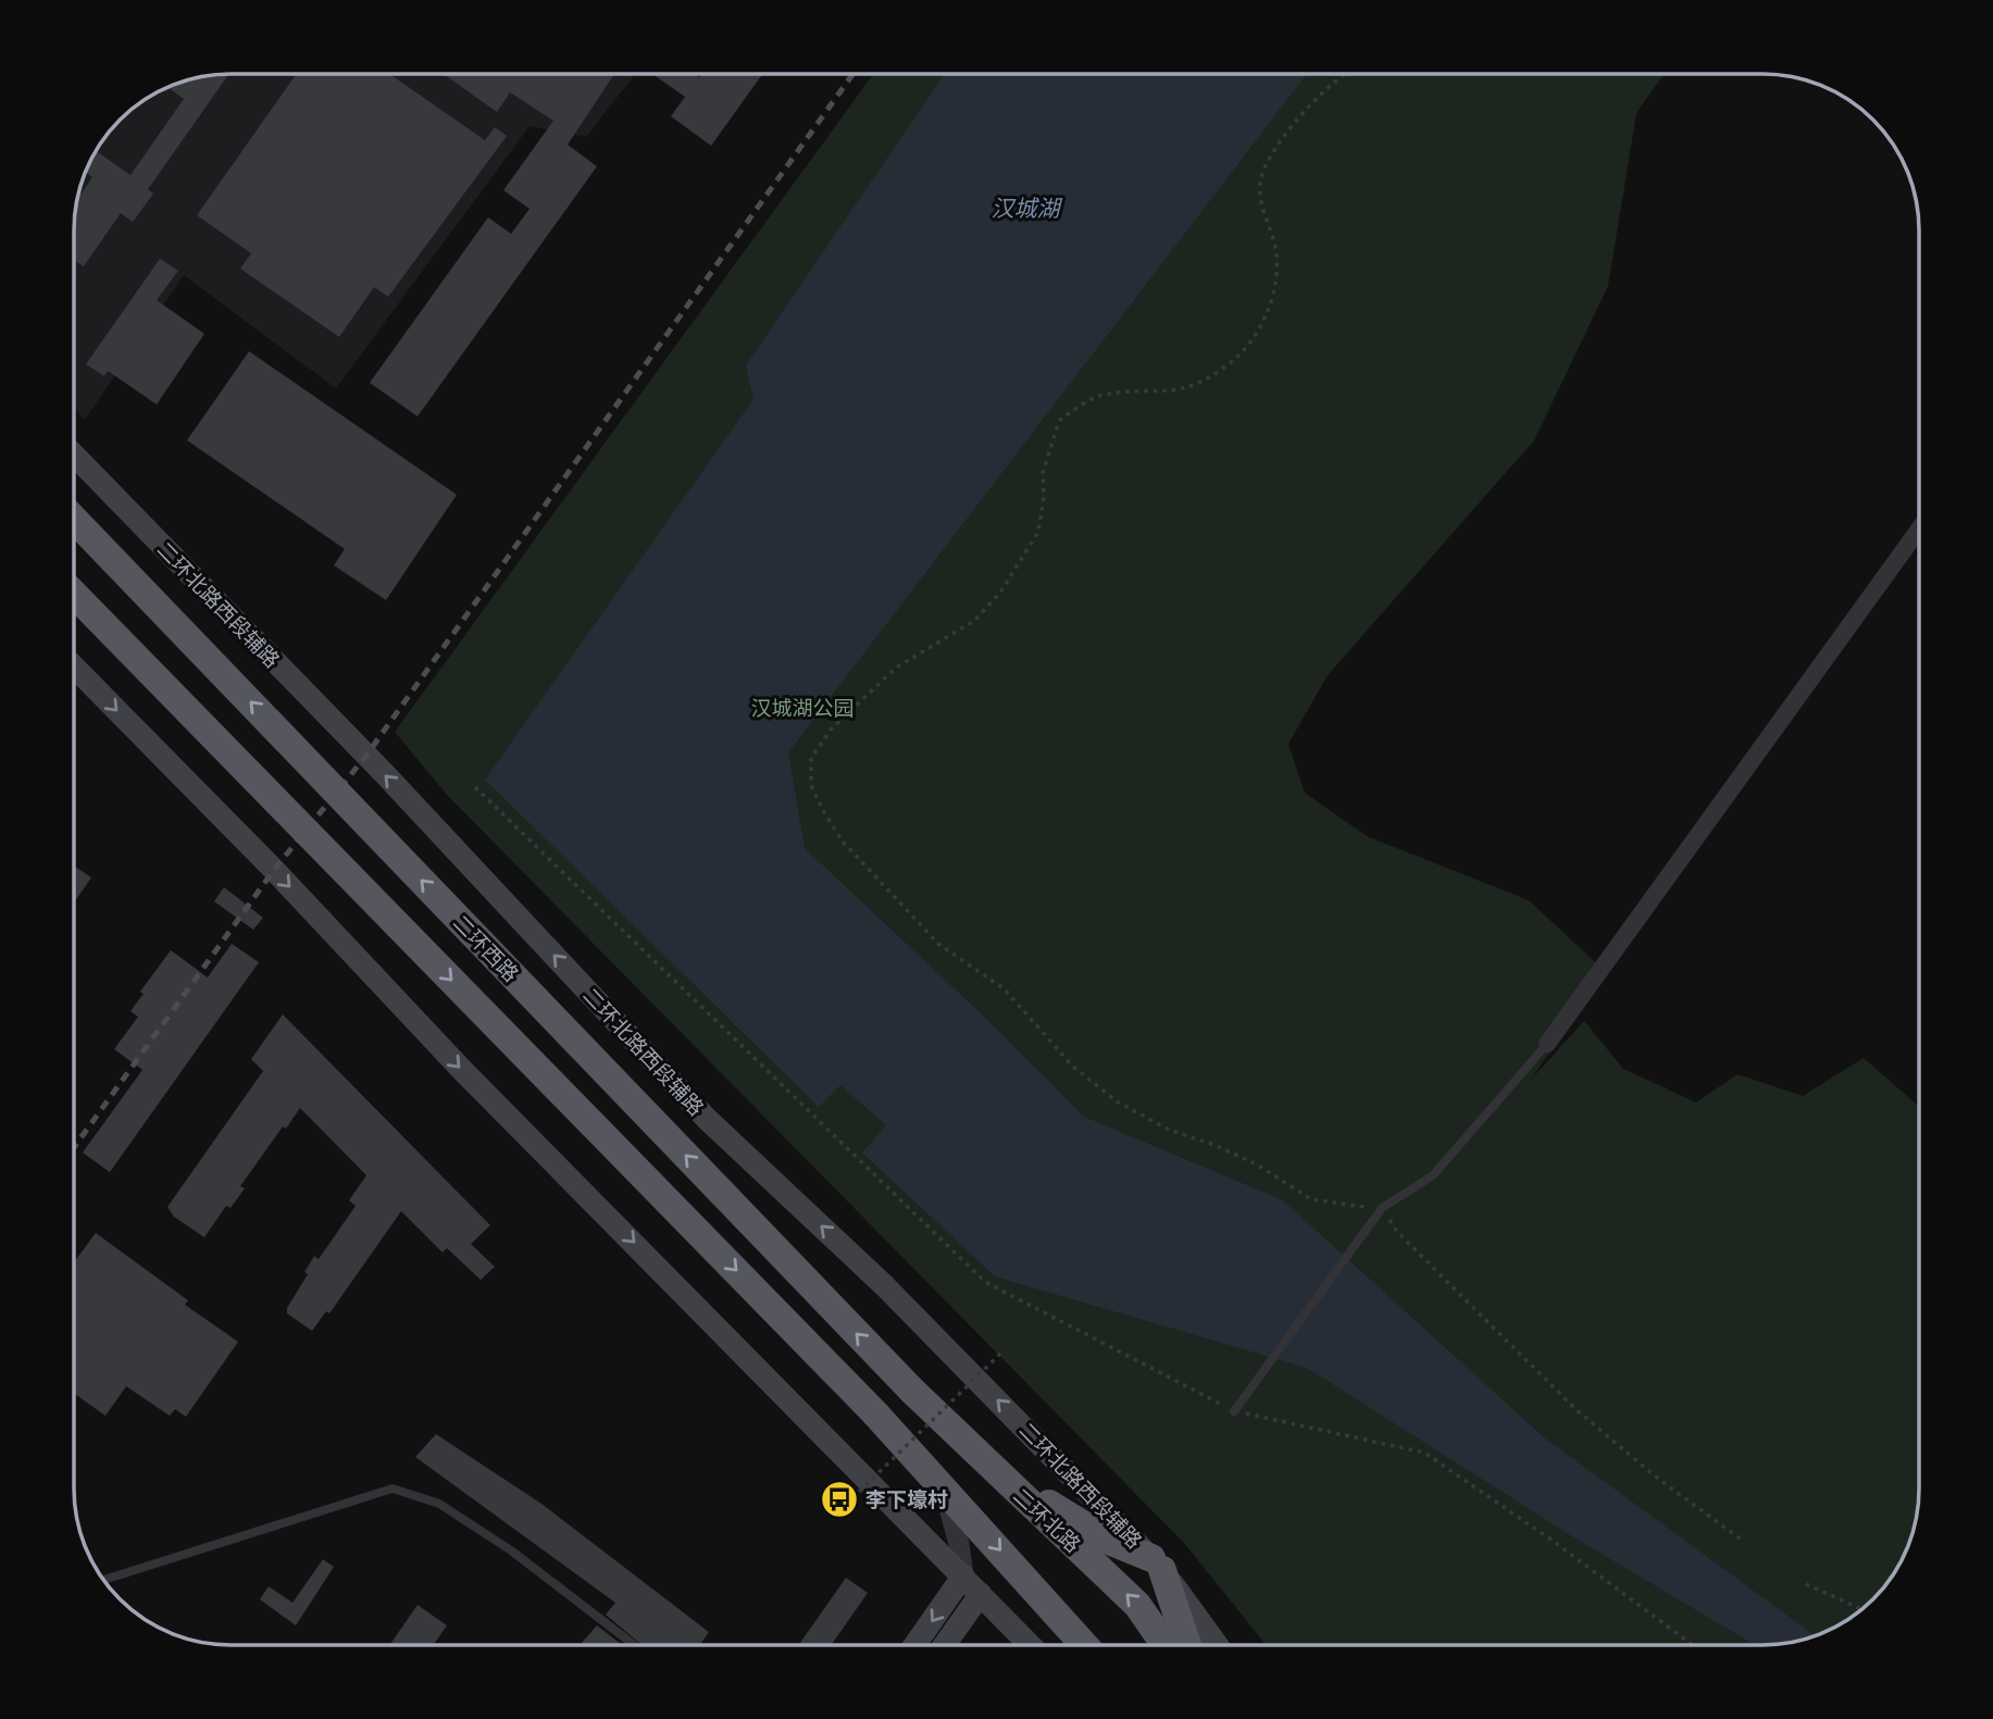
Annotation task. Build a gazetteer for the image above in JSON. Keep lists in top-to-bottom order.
{
  "streets": {
    "highway": ["二环西路", "二环北路"],
    "main road": ["二环北路西段辅路"]
  },
  "crossings": [
    ["二环西路", "二环北路"]
  ],
  "water": ["汉城湖"],
  "parks": ["汉城湖公园"],
  "places": {
    "bus stop": ["李下壕村"]
  }
}
